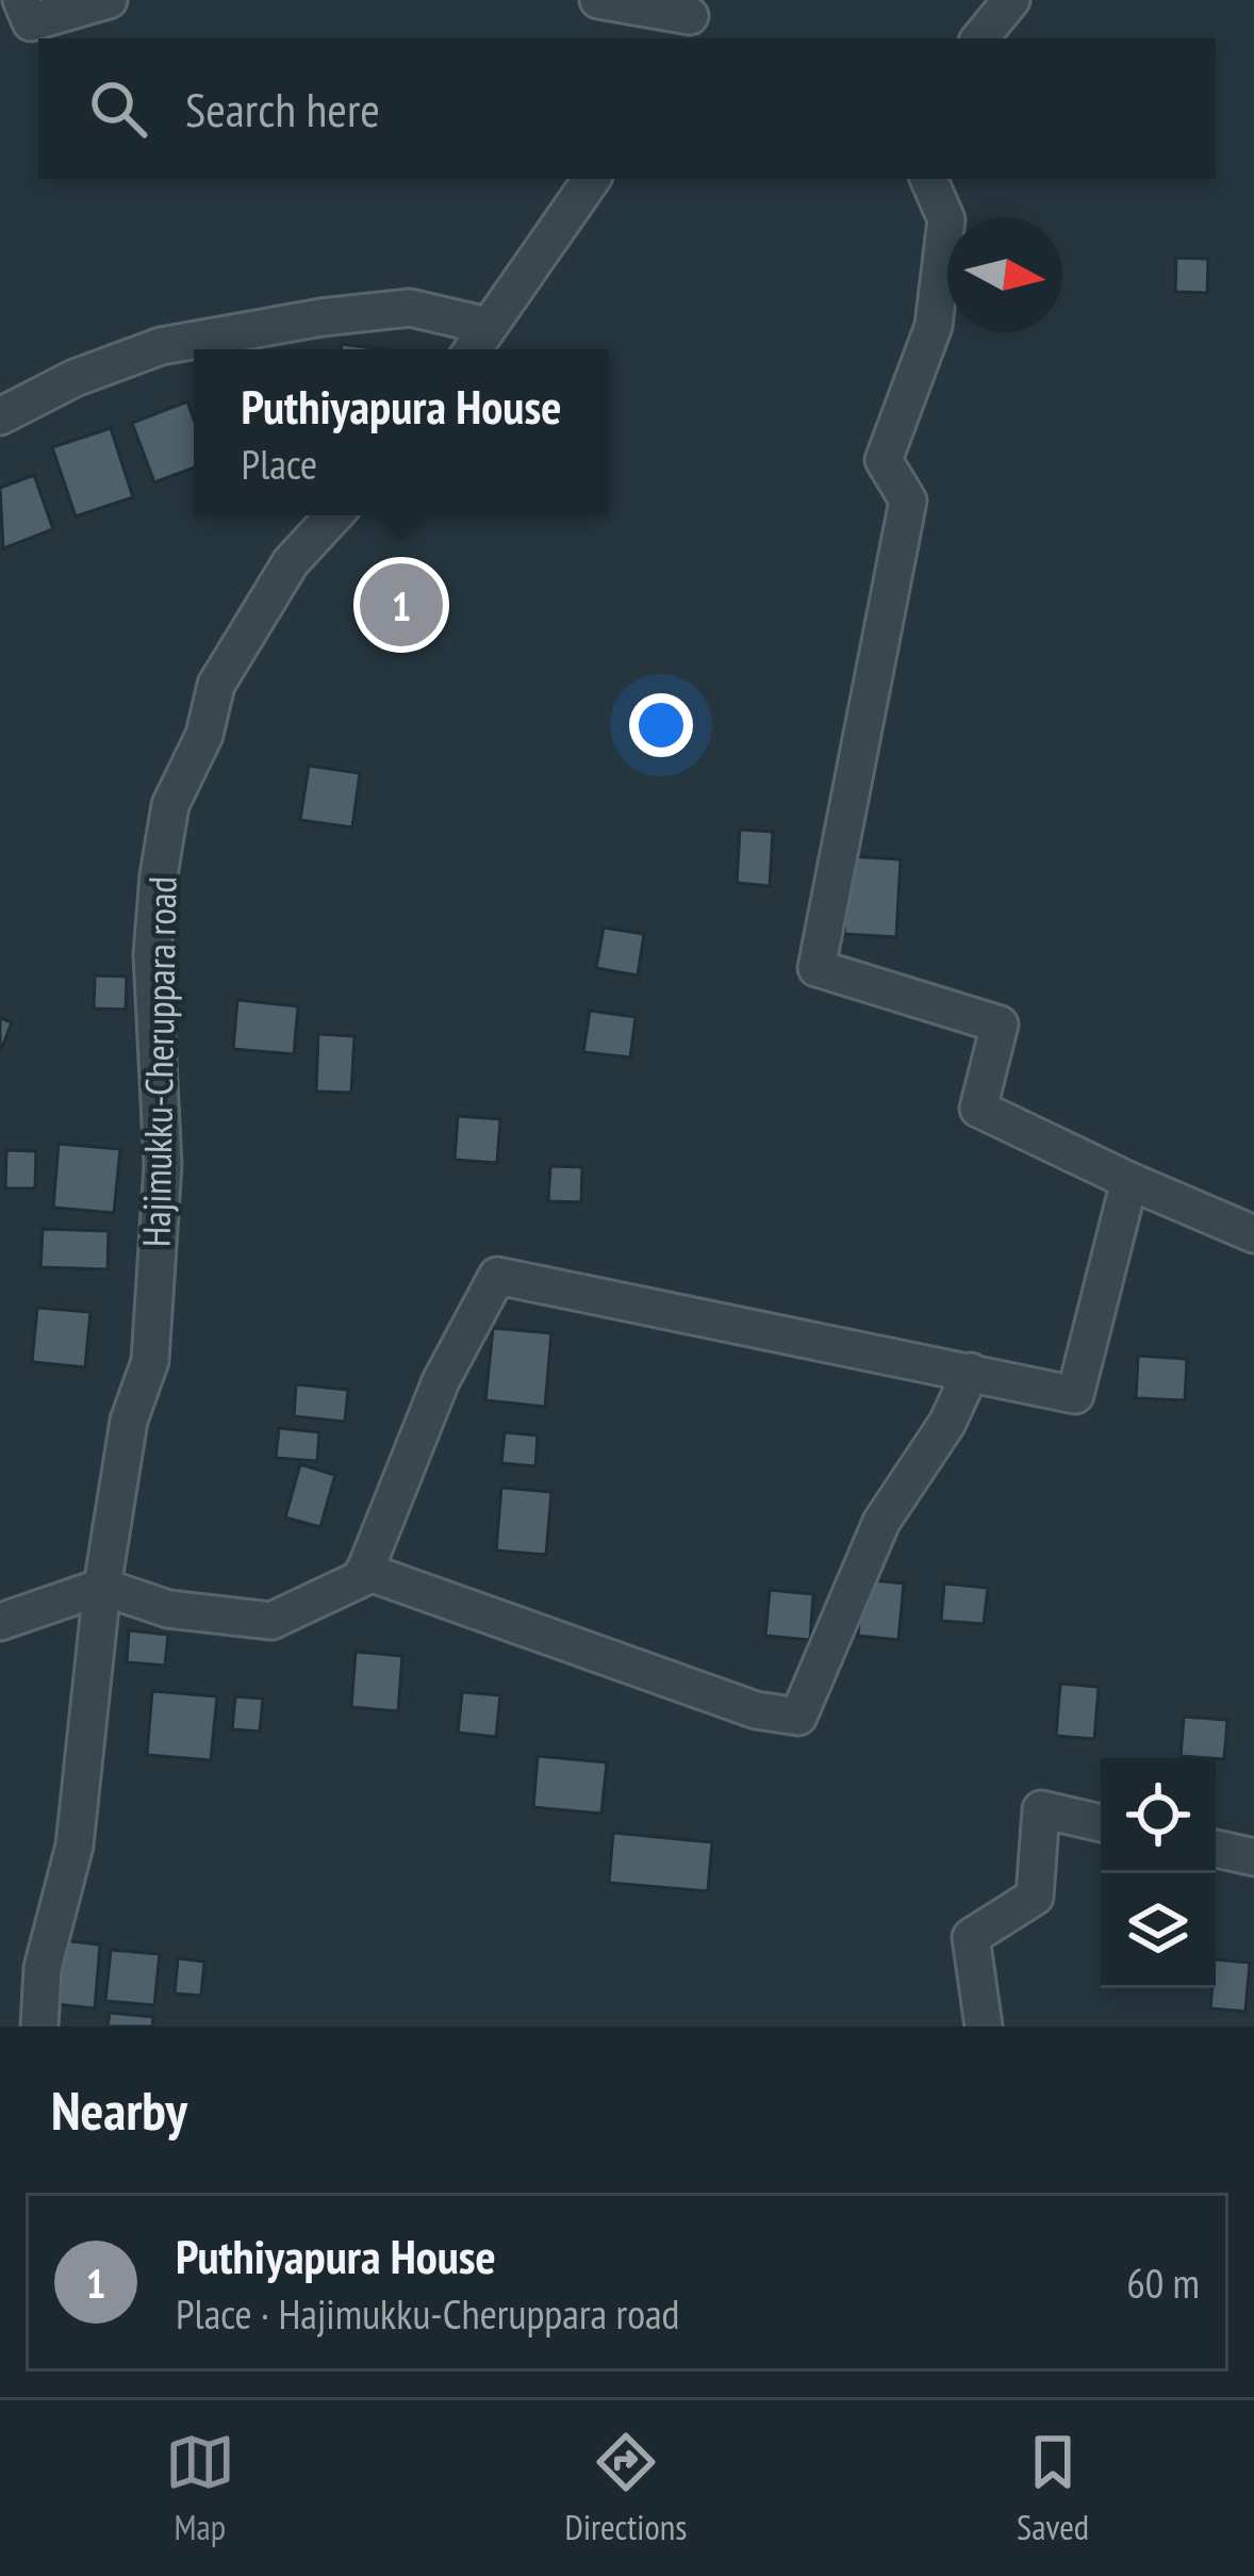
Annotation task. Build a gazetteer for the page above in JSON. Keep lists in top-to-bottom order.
{
  "streets": {
    "street": ["Hajimukku-Cheruppara road"]
  },
  "north": "right",
  "page": {
    "search": "Search here",
    "popup": ["Puthiyapura House", "Place"],
    "pins": "1",
    "heading": "Nearby",
    "list": [
      {
        "mark": "1",
        "name": "Puthiyapura House",
        "note": "Place · Hajimukku-Cheruppara road",
        "value": "60 m"
      }
    ],
    "nav": ["Map", "Directions", "Saved"]
  }
}
